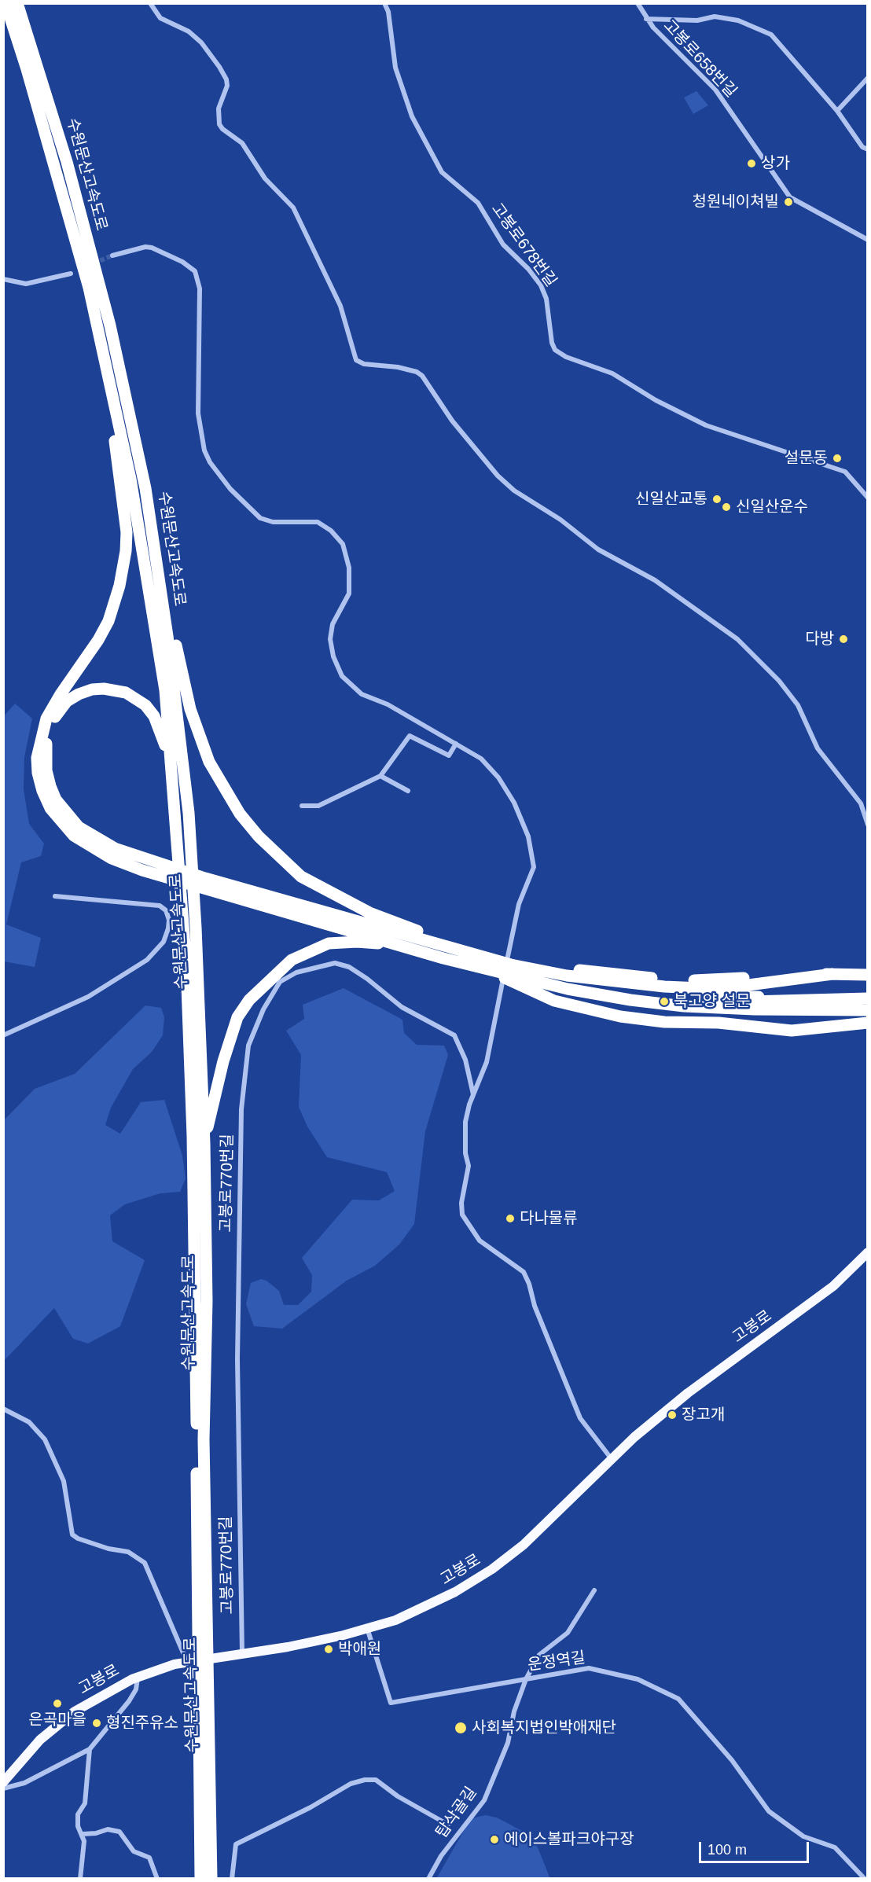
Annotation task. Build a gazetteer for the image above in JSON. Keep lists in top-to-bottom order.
{
  "streets": {
    "highway": ["수원문산고속도로"],
    "main road": ["고봉로"],
    "street": [
      "고봉로658번길",
      "고봉로678번길",
      "고봉로770번길",
      "운정역길",
      "탑삭골길"
    ]
  },
  "crossings": [
    ["고봉로770번길", "고봉로"],
    ["고봉로", "운정역길"],
    ["운정역길", "탑삭골길"]
  ],
  "places": [
    "상가",
    "청원네이쳐빌",
    "설문동",
    "신일산교통",
    "신일산운수",
    "다방",
    "북고양 설문",
    "다나물류",
    "장고개",
    "박애원",
    "은곡마을",
    "형진주유소",
    "사회복지법인박애재단",
    "에이스볼파크야구장"
  ],
  "scale_bar": "100 m"
}
